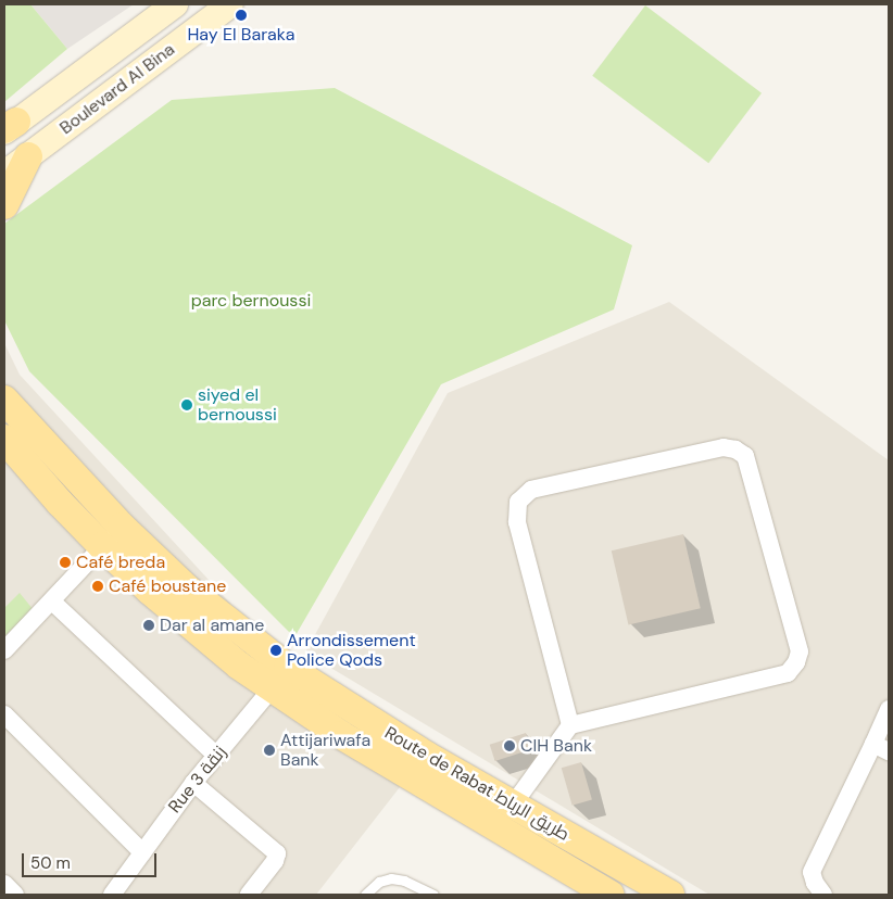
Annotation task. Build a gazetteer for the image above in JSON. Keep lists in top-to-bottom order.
{
  "streets": {
    "main road": ["Boulevard Al Bina", "Route de Rabat طريق الرباط"],
    "street": ["Rue 3 زنقة"]
  },
  "crossings": [
    ["Rue 3 زنقة", "Route de Rabat طريق الرباط"]
  ],
  "parks": ["parc bernoussi"],
  "places": [
    "Hay El Baraka",
    "siyed el bernoussi",
    "Café breda",
    "Café boustane",
    "Dar al amane",
    "Arrondissement Police Qods",
    "CIH Bank",
    "Attijariwafa Bank"
  ],
  "scale_bar": "50 m"
}
